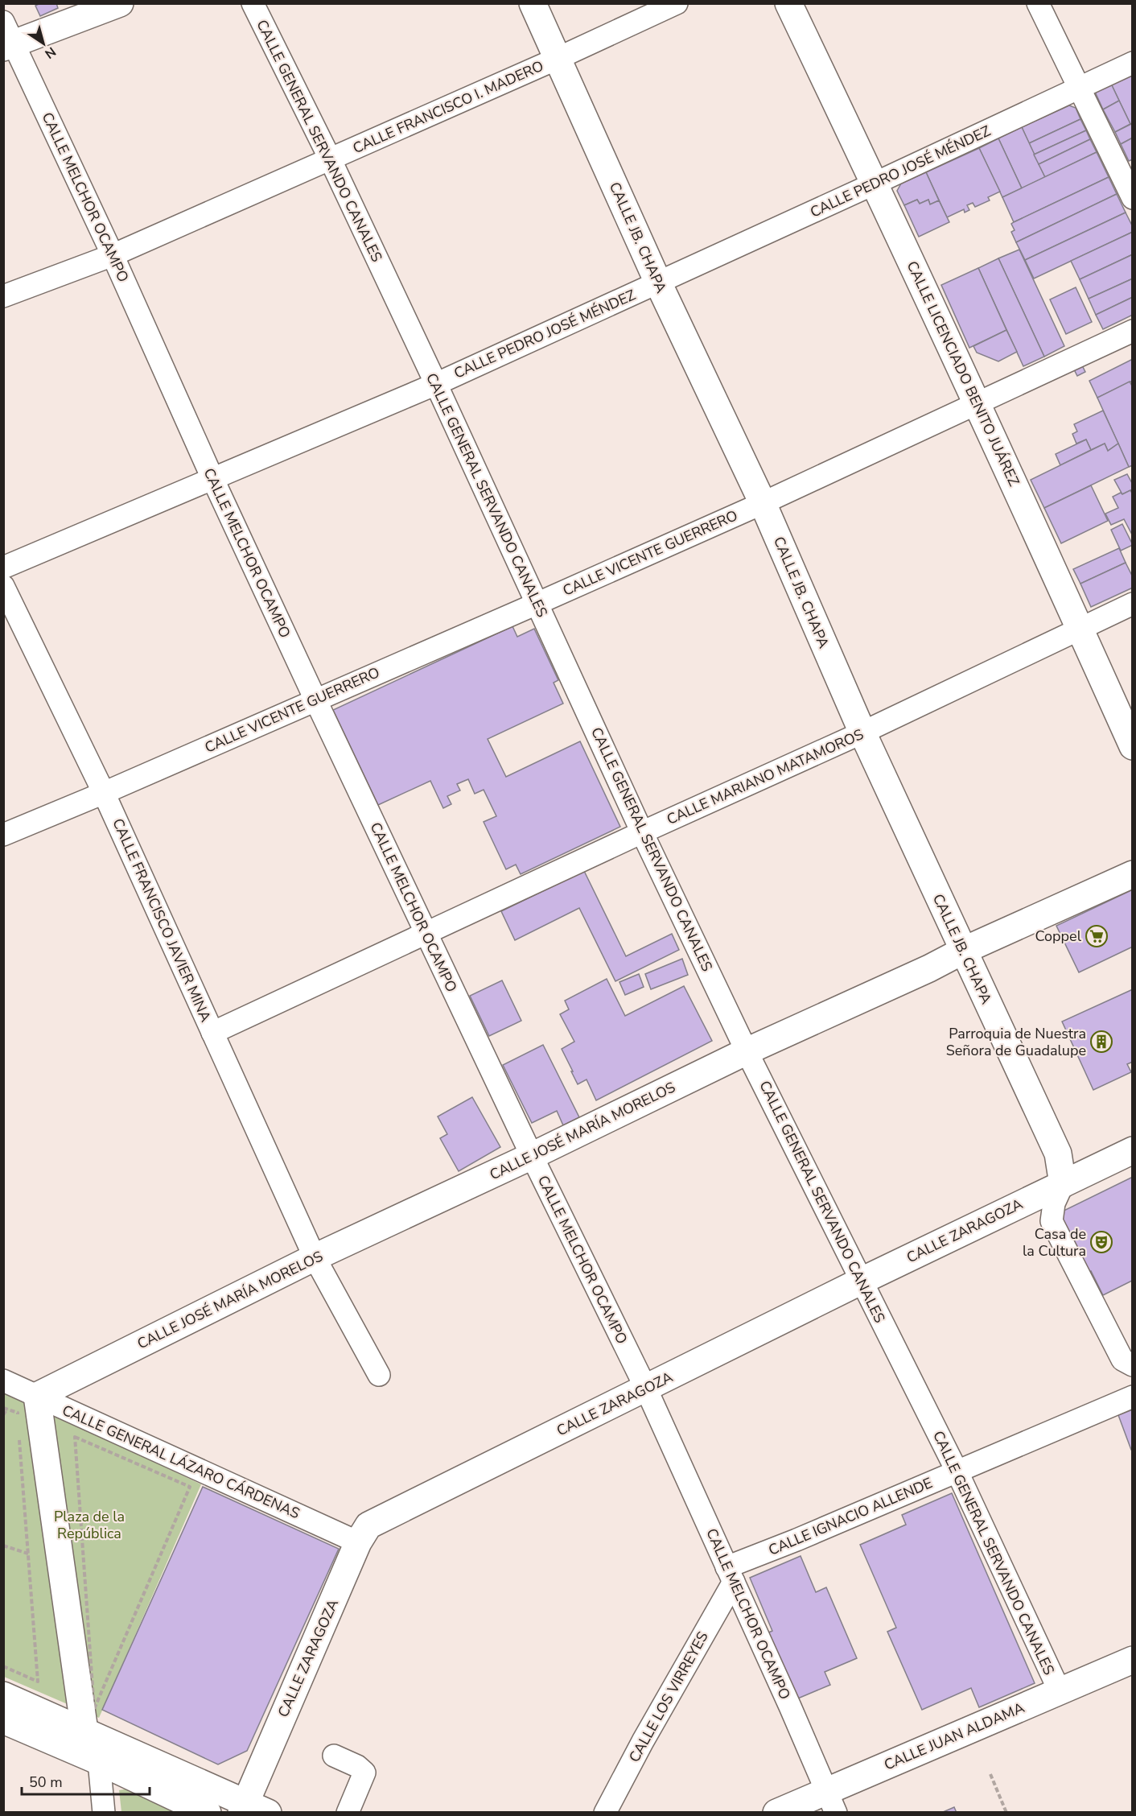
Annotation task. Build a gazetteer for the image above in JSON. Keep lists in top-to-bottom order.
{
  "streets": {
    "main road": [
      "CALLE JB. CHAPA",
      "CALLE LICENCIADO BENITO JUÁREZ",
      "CALLE JOSÉ MARÍA MORELOS",
      "CALLE ZARAGOZA",
      "CALLE JUAN ALDAMA"
    ],
    "street": [
      "CALLE FRANCISCO I. MADERO",
      "CALLE GENERAL SERVANDO CANALES",
      "CALLE PEDRO JOSÉ MÉNDEZ",
      "CALLE MELCHOR OCAMPO",
      "CALLE VICENTE GUERRERO",
      "CALLE MARIANO MATAMOROS",
      "CALLE FRANCISCO JAVIER MINA",
      "CALLE GENERAL LÁZARO CÁRDENAS",
      "CALLE IGNACIO ALLENDE",
      "CALLE LOS VIRREYES"
    ]
  },
  "crossings": [
    ["CALLE FRANCISCO I. MADERO", "CALLE GENERAL SERVANDO CANALES"],
    ["CALLE FRANCISCO I. MADERO", "CALLE MELCHOR OCAMPO"],
    ["CALLE FRANCISCO I. MADERO", "CALLE JB. CHAPA"],
    ["CALLE GENERAL SERVANDO CANALES", "CALLE PEDRO JOSÉ MÉNDEZ"],
    ["CALLE GENERAL SERVANDO CANALES", "CALLE VICENTE GUERRERO"],
    ["CALLE GENERAL SERVANDO CANALES", "CALLE MARIANO MATAMOROS"],
    ["CALLE GENERAL SERVANDO CANALES", "CALLE JOSÉ MARÍA MORELOS"],
    ["CALLE GENERAL SERVANDO CANALES", "CALLE ZARAGOZA"],
    ["CALLE GENERAL SERVANDO CANALES", "CALLE IGNACIO ALLENDE"],
    ["CALLE GENERAL SERVANDO CANALES", "CALLE JUAN ALDAMA"],
    ["CALLE PEDRO JOSÉ MÉNDEZ", "CALLE MELCHOR OCAMPO"],
    ["CALLE PEDRO JOSÉ MÉNDEZ", "CALLE JB. CHAPA"],
    ["CALLE PEDRO JOSÉ MÉNDEZ", "CALLE LICENCIADO BENITO JUÁREZ"],
    ["CALLE MELCHOR OCAMPO", "CALLE VICENTE GUERRERO"],
    ["CALLE MELCHOR OCAMPO", "CALLE MARIANO MATAMOROS"],
    ["CALLE MELCHOR OCAMPO", "CALLE JOSÉ MARÍA MORELOS"],
    ["CALLE MELCHOR OCAMPO", "CALLE ZARAGOZA"],
    ["CALLE MELCHOR OCAMPO", "CALLE IGNACIO ALLENDE"],
    ["CALLE MELCHOR OCAMPO", "CALLE LOS VIRREYES"],
    ["CALLE MELCHOR OCAMPO", "CALLE JUAN ALDAMA"],
    ["CALLE JB. CHAPA", "CALLE VICENTE GUERRERO"],
    ["CALLE JB. CHAPA", "CALLE MARIANO MATAMOROS"],
    ["CALLE JB. CHAPA", "CALLE JOSÉ MARÍA MORELOS"],
    ["CALLE JB. CHAPA", "CALLE ZARAGOZA"],
    ["CALLE LICENCIADO BENITO JUÁREZ", "CALLE VICENTE GUERRERO"],
    ["CALLE LICENCIADO BENITO JUÁREZ", "CALLE MARIANO MATAMOROS"],
    ["CALLE VICENTE GUERRERO", "CALLE FRANCISCO JAVIER MINA"],
    ["CALLE MARIANO MATAMOROS", "CALLE FRANCISCO JAVIER MINA"],
    ["CALLE FRANCISCO JAVIER MINA", "CALLE JOSÉ MARÍA MORELOS"],
    ["CALLE JOSÉ MARÍA MORELOS", "CALLE GENERAL LÁZARO CÁRDENAS"],
    ["CALLE ZARAGOZA", "CALLE GENERAL LÁZARO CÁRDENAS"],
    ["CALLE IGNACIO ALLENDE", "CALLE LOS VIRREYES"]
  ],
  "parks": ["Plaza de la República"],
  "places": {
    "supermarket": ["Coppel"],
    "building": ["Parroquia de Nuestra Señora de Guadalupe"],
    "theatre": ["Casa de la Cultura"]
  },
  "scale_bar": "50 m",
  "north": "bottom right"
}
